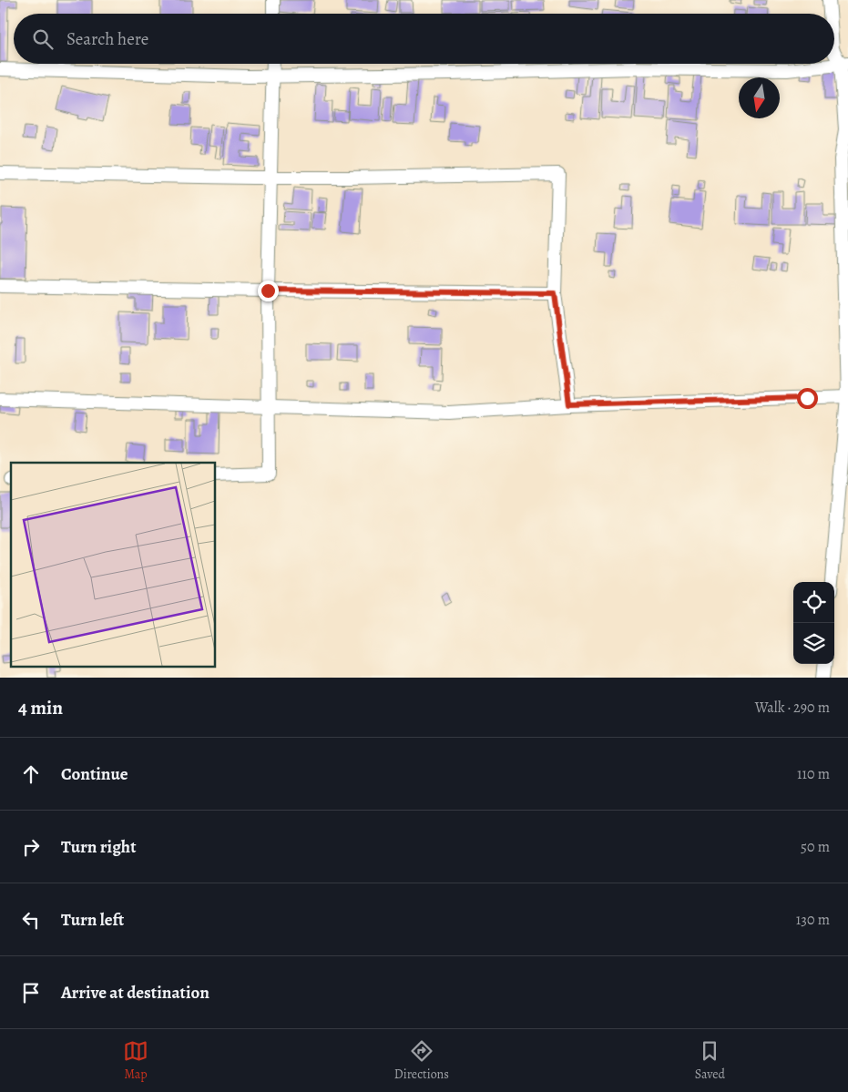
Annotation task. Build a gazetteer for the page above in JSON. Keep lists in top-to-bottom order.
{
  "north": "bottom",
  "page": {
    "search": "Search here",
    "heading": ["4 min", "Walk · 290 m"],
    "list": [
      ["Continue", "110 m"],
      ["Turn right", "50 m"],
      ["Turn left", "130 m"],
      "Arrive at destination"
    ],
    "nav": ["Map", "Directions", "Saved"]
  }
}
